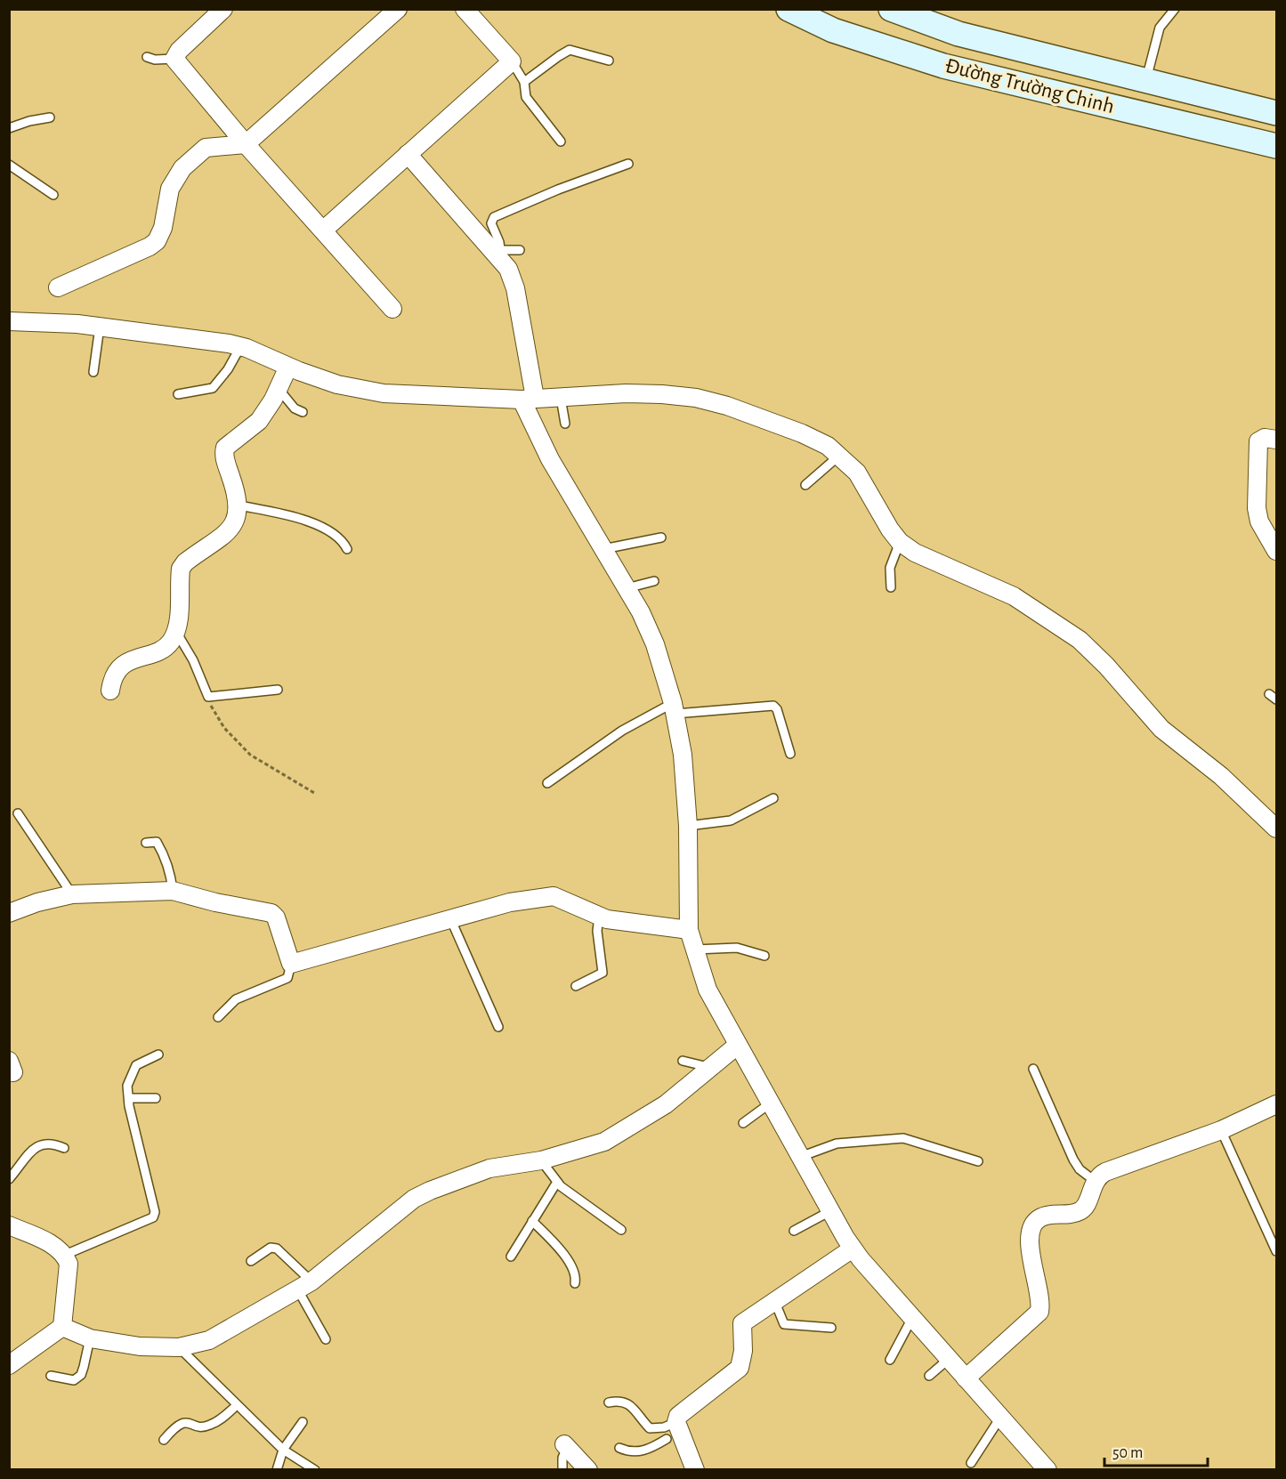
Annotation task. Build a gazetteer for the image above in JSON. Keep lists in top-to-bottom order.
{
  "streets": {
    "main road": ["Đường Trường Chinh"]
  },
  "scale_bar": "50 m"
}
